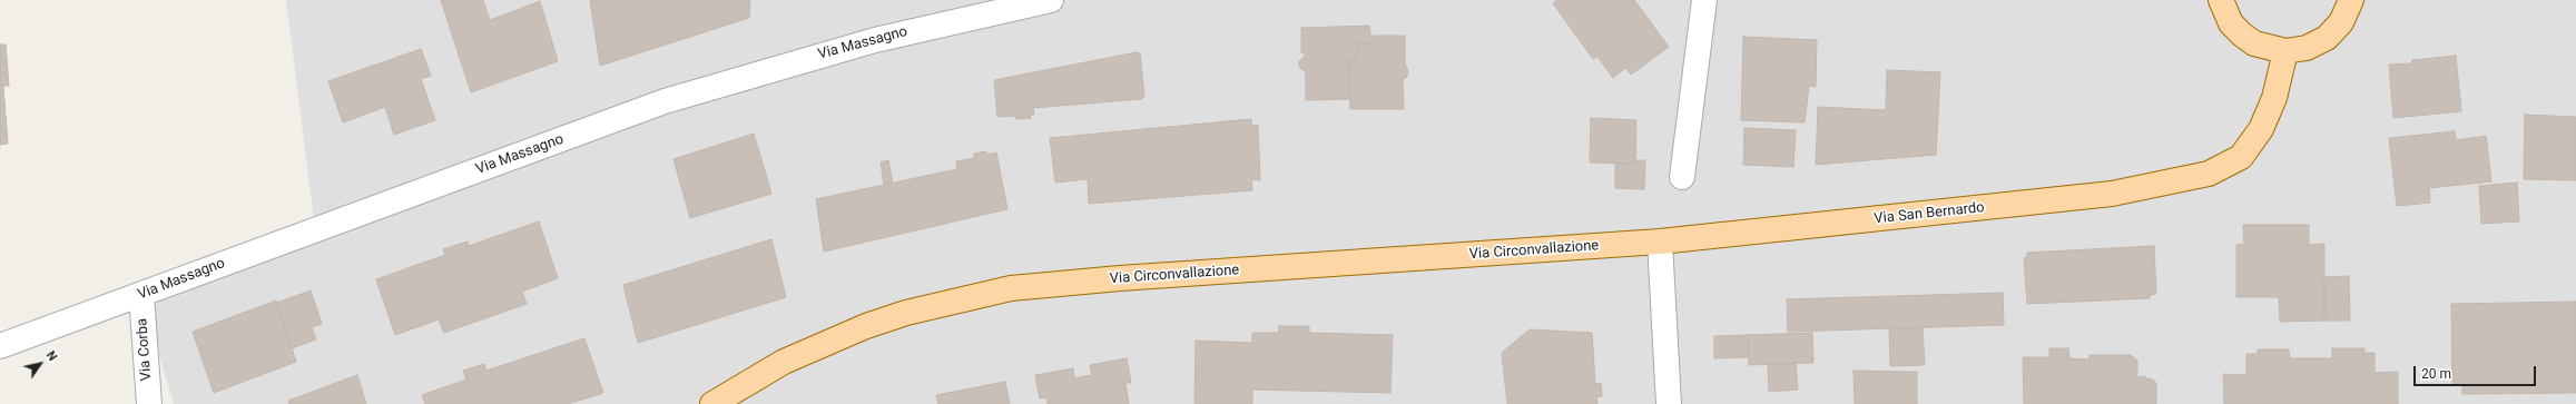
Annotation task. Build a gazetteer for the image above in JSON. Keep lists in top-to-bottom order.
{
  "streets": {
    "main road": ["Via San Bernardo", "Via Circonvallazione"],
    "street": ["Via Massagno", "Via Corba"]
  },
  "crossings": [
    ["Via Massagno", "Via Corba"],
    ["Via San Bernardo", "Via Circonvallazione"]
  ],
  "scale_bar": "20 m",
  "north": "top right"
}
